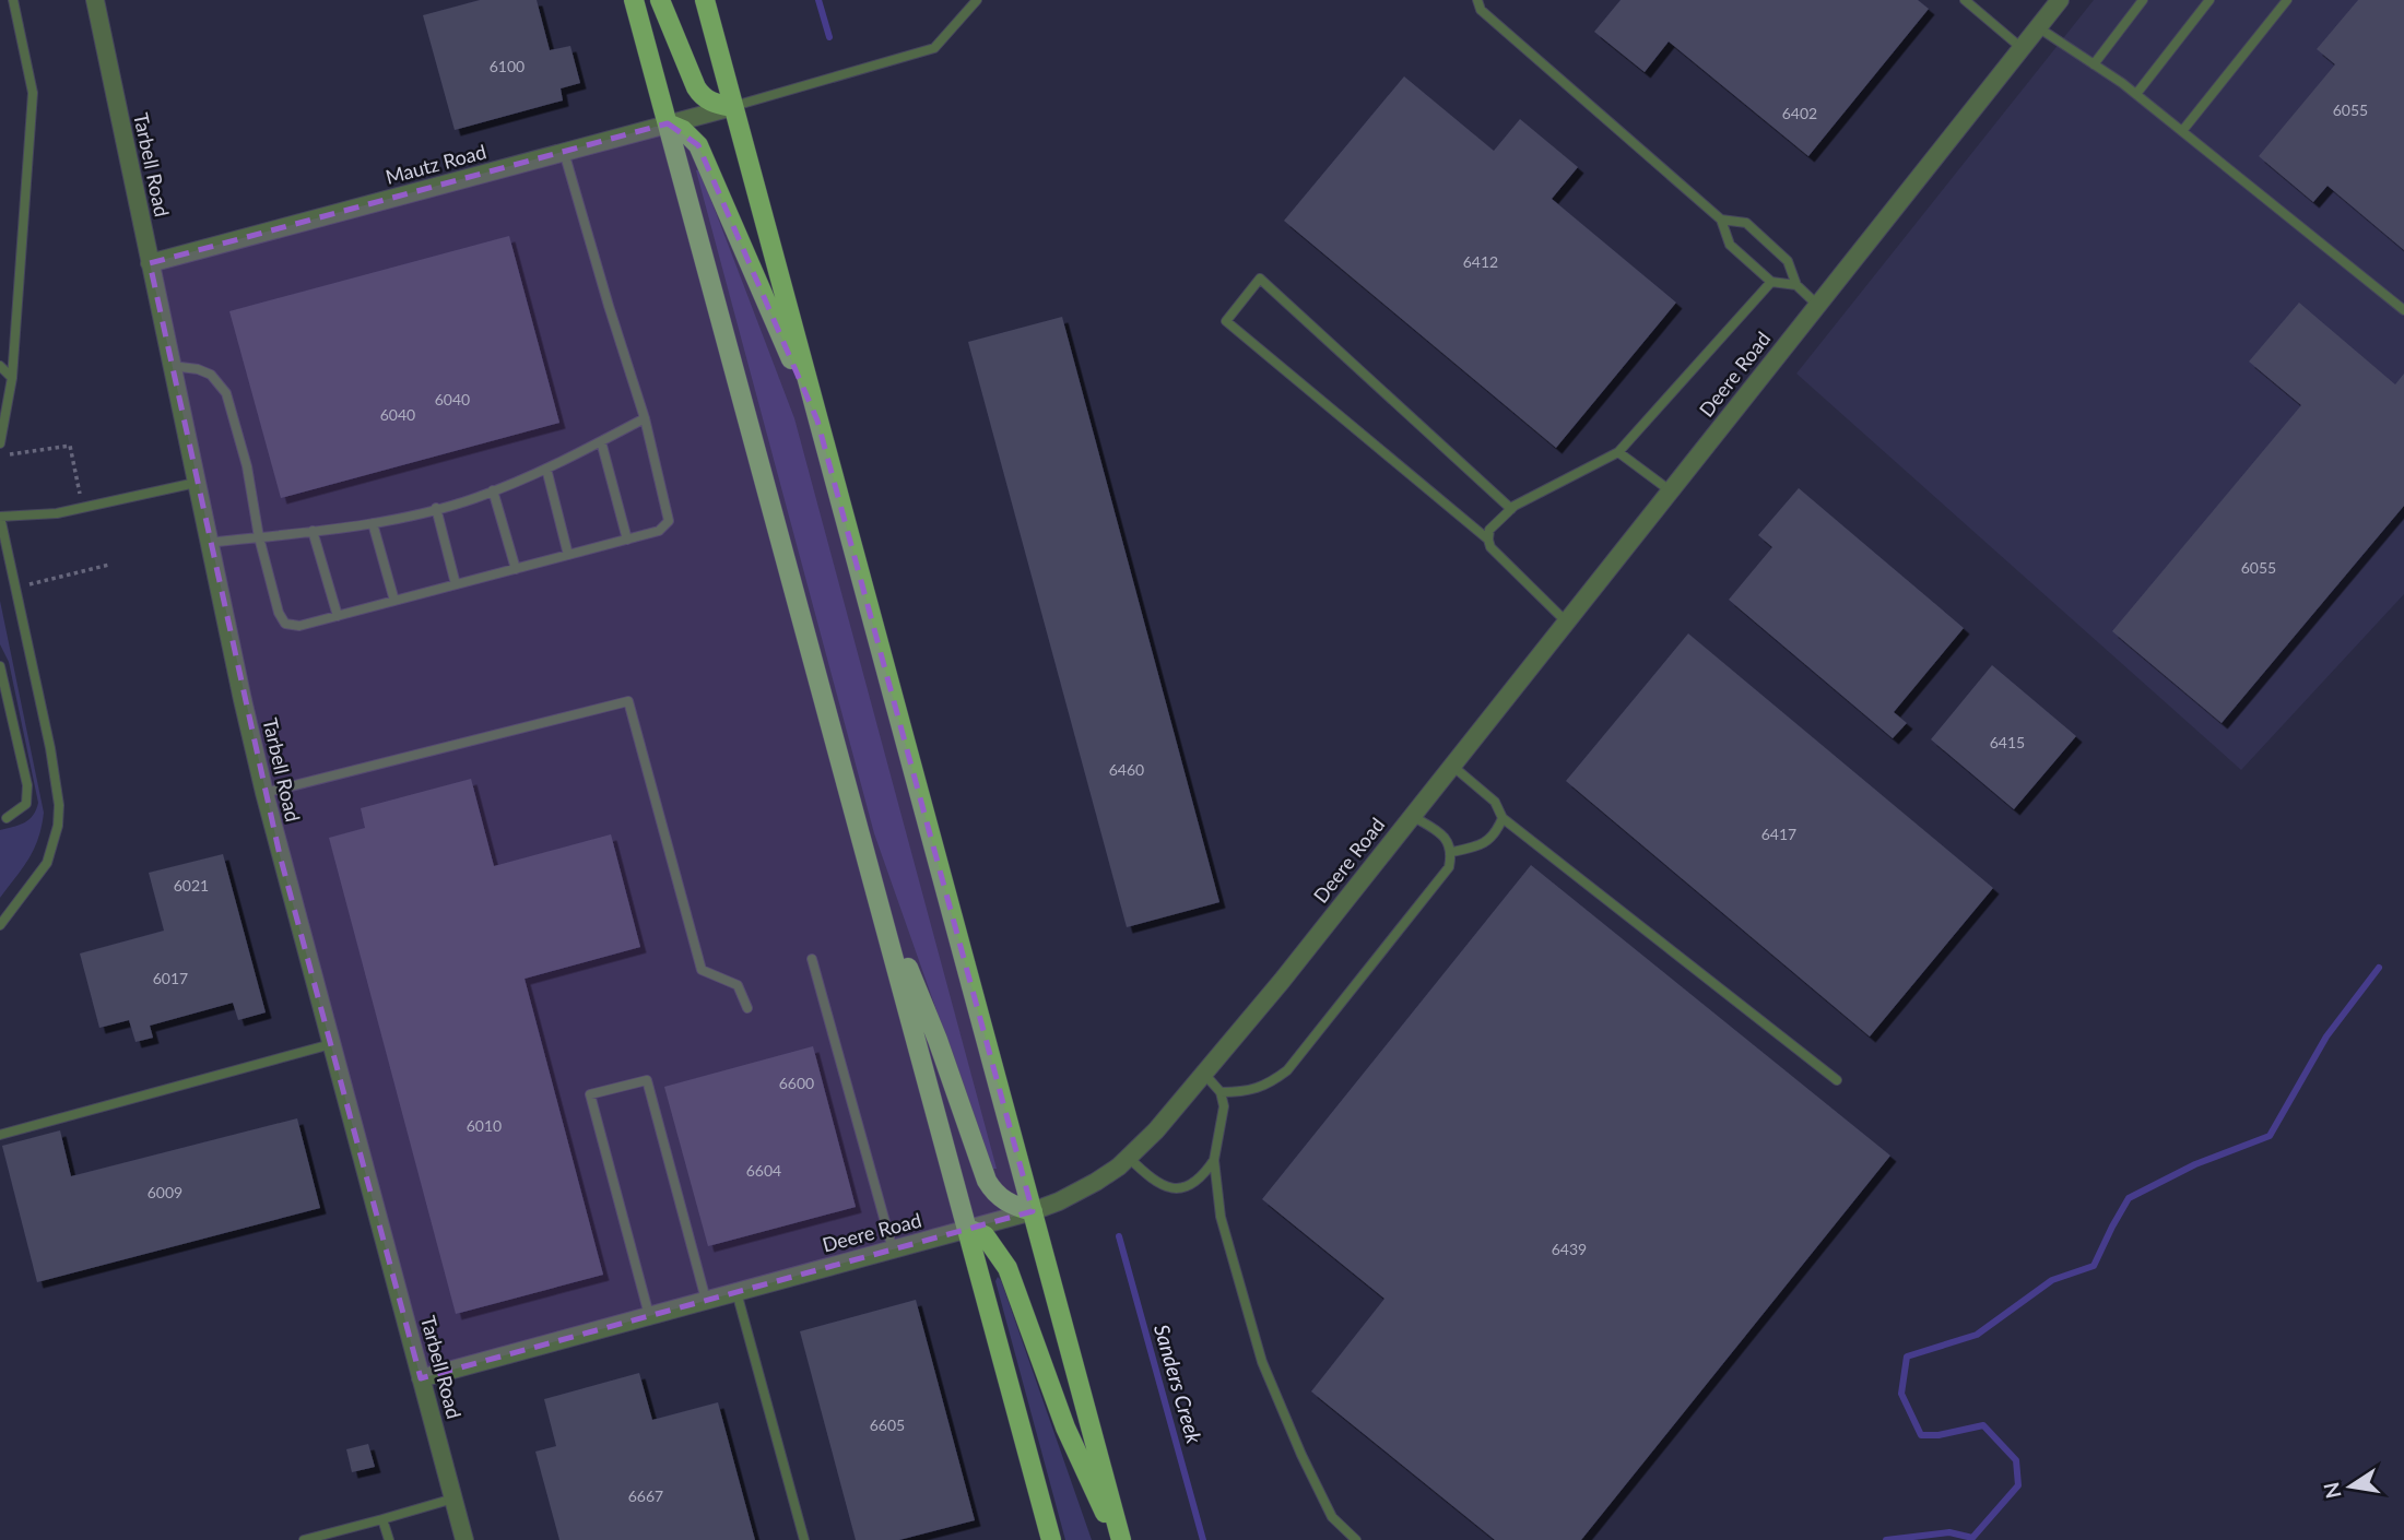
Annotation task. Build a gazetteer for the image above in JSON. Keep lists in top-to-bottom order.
{
  "streets": {
    "street": ["Tarbell Road", "Mautz Road", "Deere Road"]
  },
  "crossings": [
    ["Tarbell Road", "Mautz Road"],
    ["Tarbell Road", "Deere Road"]
  ],
  "water": ["Sanders Creek"],
  "house_numbers": [
    "6100",
    "6055",
    "6402",
    "6412",
    "6040",
    "6040",
    "6055",
    "6415",
    "6460",
    "6417",
    "6021",
    "6017",
    "6600",
    "6010",
    "6604",
    "6009",
    "6439",
    "6605",
    "6667"
  ],
  "north": "left"
}
